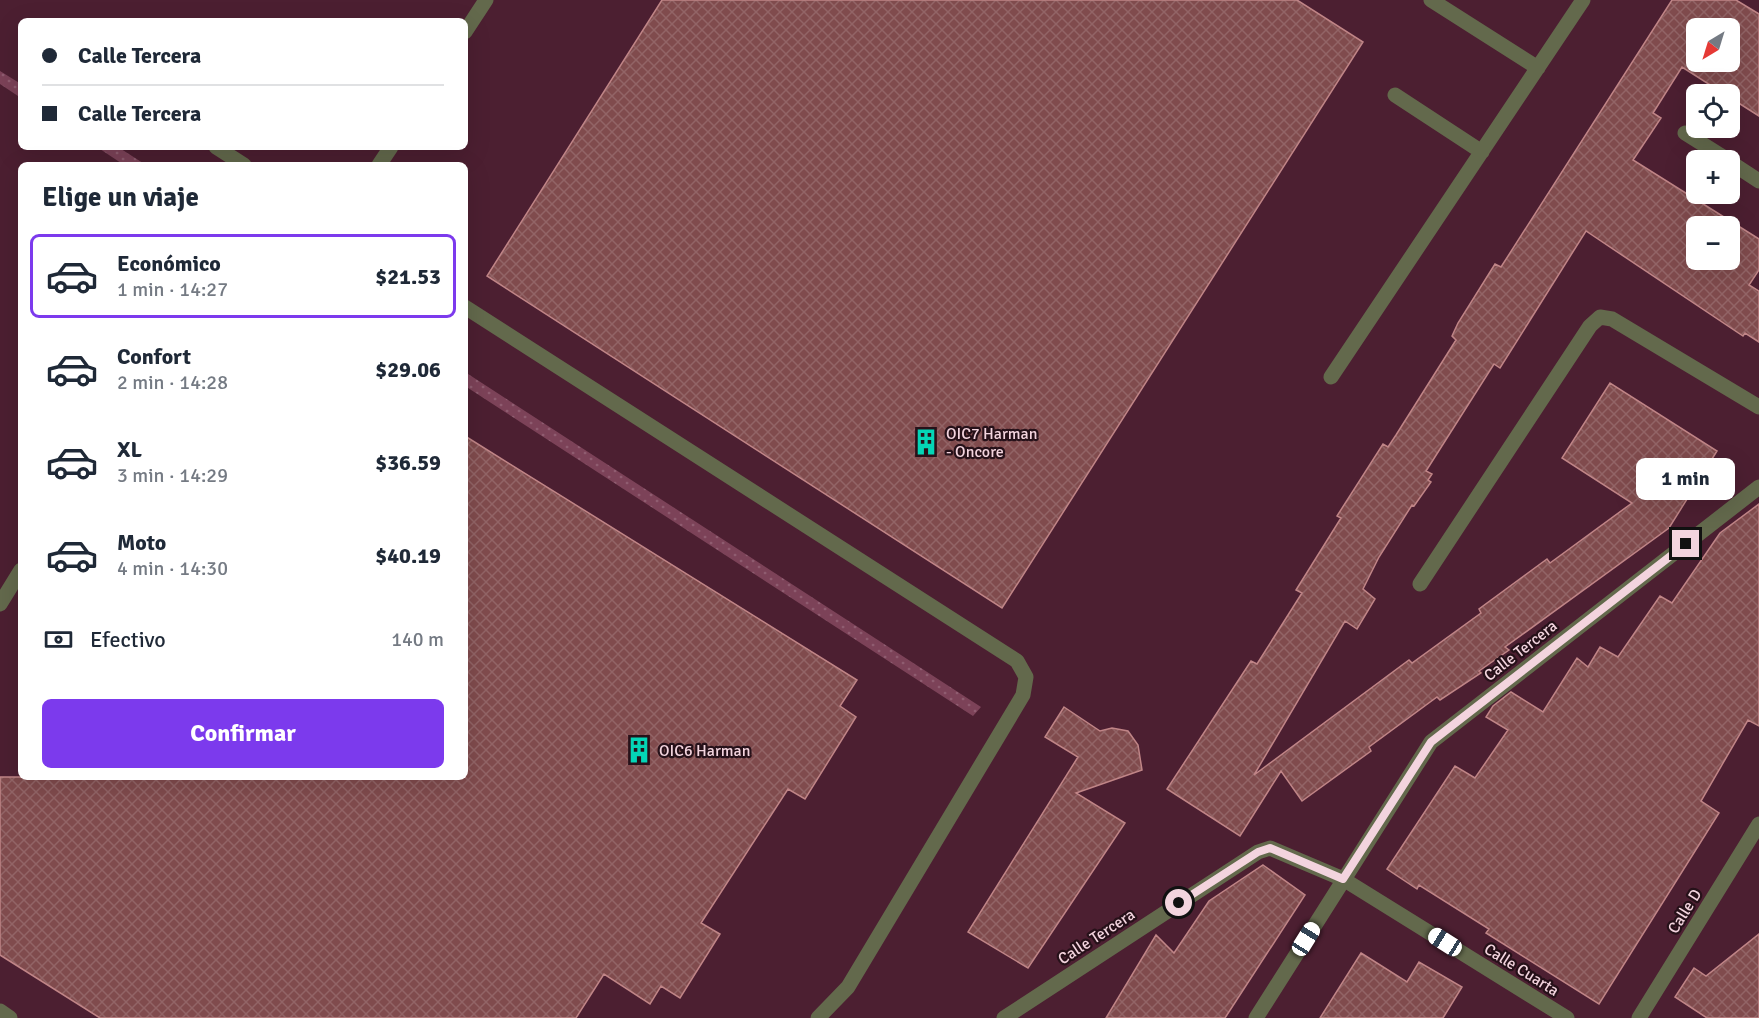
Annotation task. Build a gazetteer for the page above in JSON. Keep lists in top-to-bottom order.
{
  "streets": {
    "street": ["Calle Tercera", "Calle D", "Calle Cuarta"]
  },
  "crossings": [
    ["Calle Tercera", "Calle Cuarta"]
  ],
  "places": {
    "building": ["OIC7 Harman - Oncore", "OIC6 Harman"]
  },
  "north": "bottom left",
  "page": {
    "map_buttons": ["+", "−"],
    "banner": ["Calle Tercera", "Calle Tercera"],
    "heading": "Elige un viaje",
    "list": [
      {
        "name": "Económico",
        "note": "1 min · 14:27",
        "value": "$21.53"
      },
      {
        "name": "Confort",
        "note": "2 min · 14:28",
        "value": "$29.06"
      },
      {
        "name": "XL",
        "note": "3 min · 14:29",
        "value": "$36.59"
      },
      {
        "name": "Moto",
        "note": "4 min · 14:30",
        "value": "$40.19"
      }
    ],
    "bubble": "1 min",
    "pay": ["Efectivo", "140 m"],
    "buttons": "Confirmar"
  }
}
